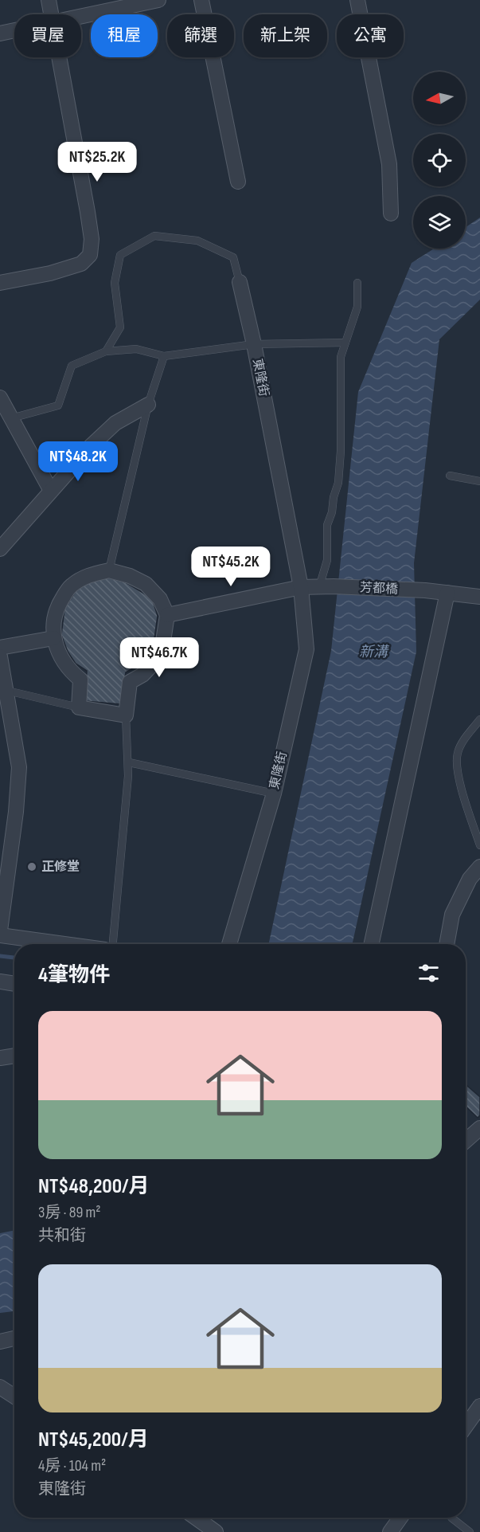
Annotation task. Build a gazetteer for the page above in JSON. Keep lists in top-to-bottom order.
{
  "streets": {
    "street": ["東隆街", "芳都橋"]
  },
  "crossings": [
    ["東隆街", "芳都橋"]
  ],
  "water": ["新溝"],
  "places": ["正修堂"],
  "north": "left",
  "page": {
    "chip": [
      "買屋",
      "租屋",
      "篩選",
      "新上架",
      "公寓"
    ],
    "price": [
      "NT$25.2K",
      "NT$48.2K",
      "NT$45.2K",
      "NT$46.7K"
    ],
    "heading": "4筆物件",
    "list": [
      {
        "name": "NT$48,200/月",
        "note": "3房 · 89 m² · 共和街"
      },
      {
        "name": "NT$45,200/月",
        "note": "4房 · 104 m² · 東隆街"
      }
    ]
  }
}
